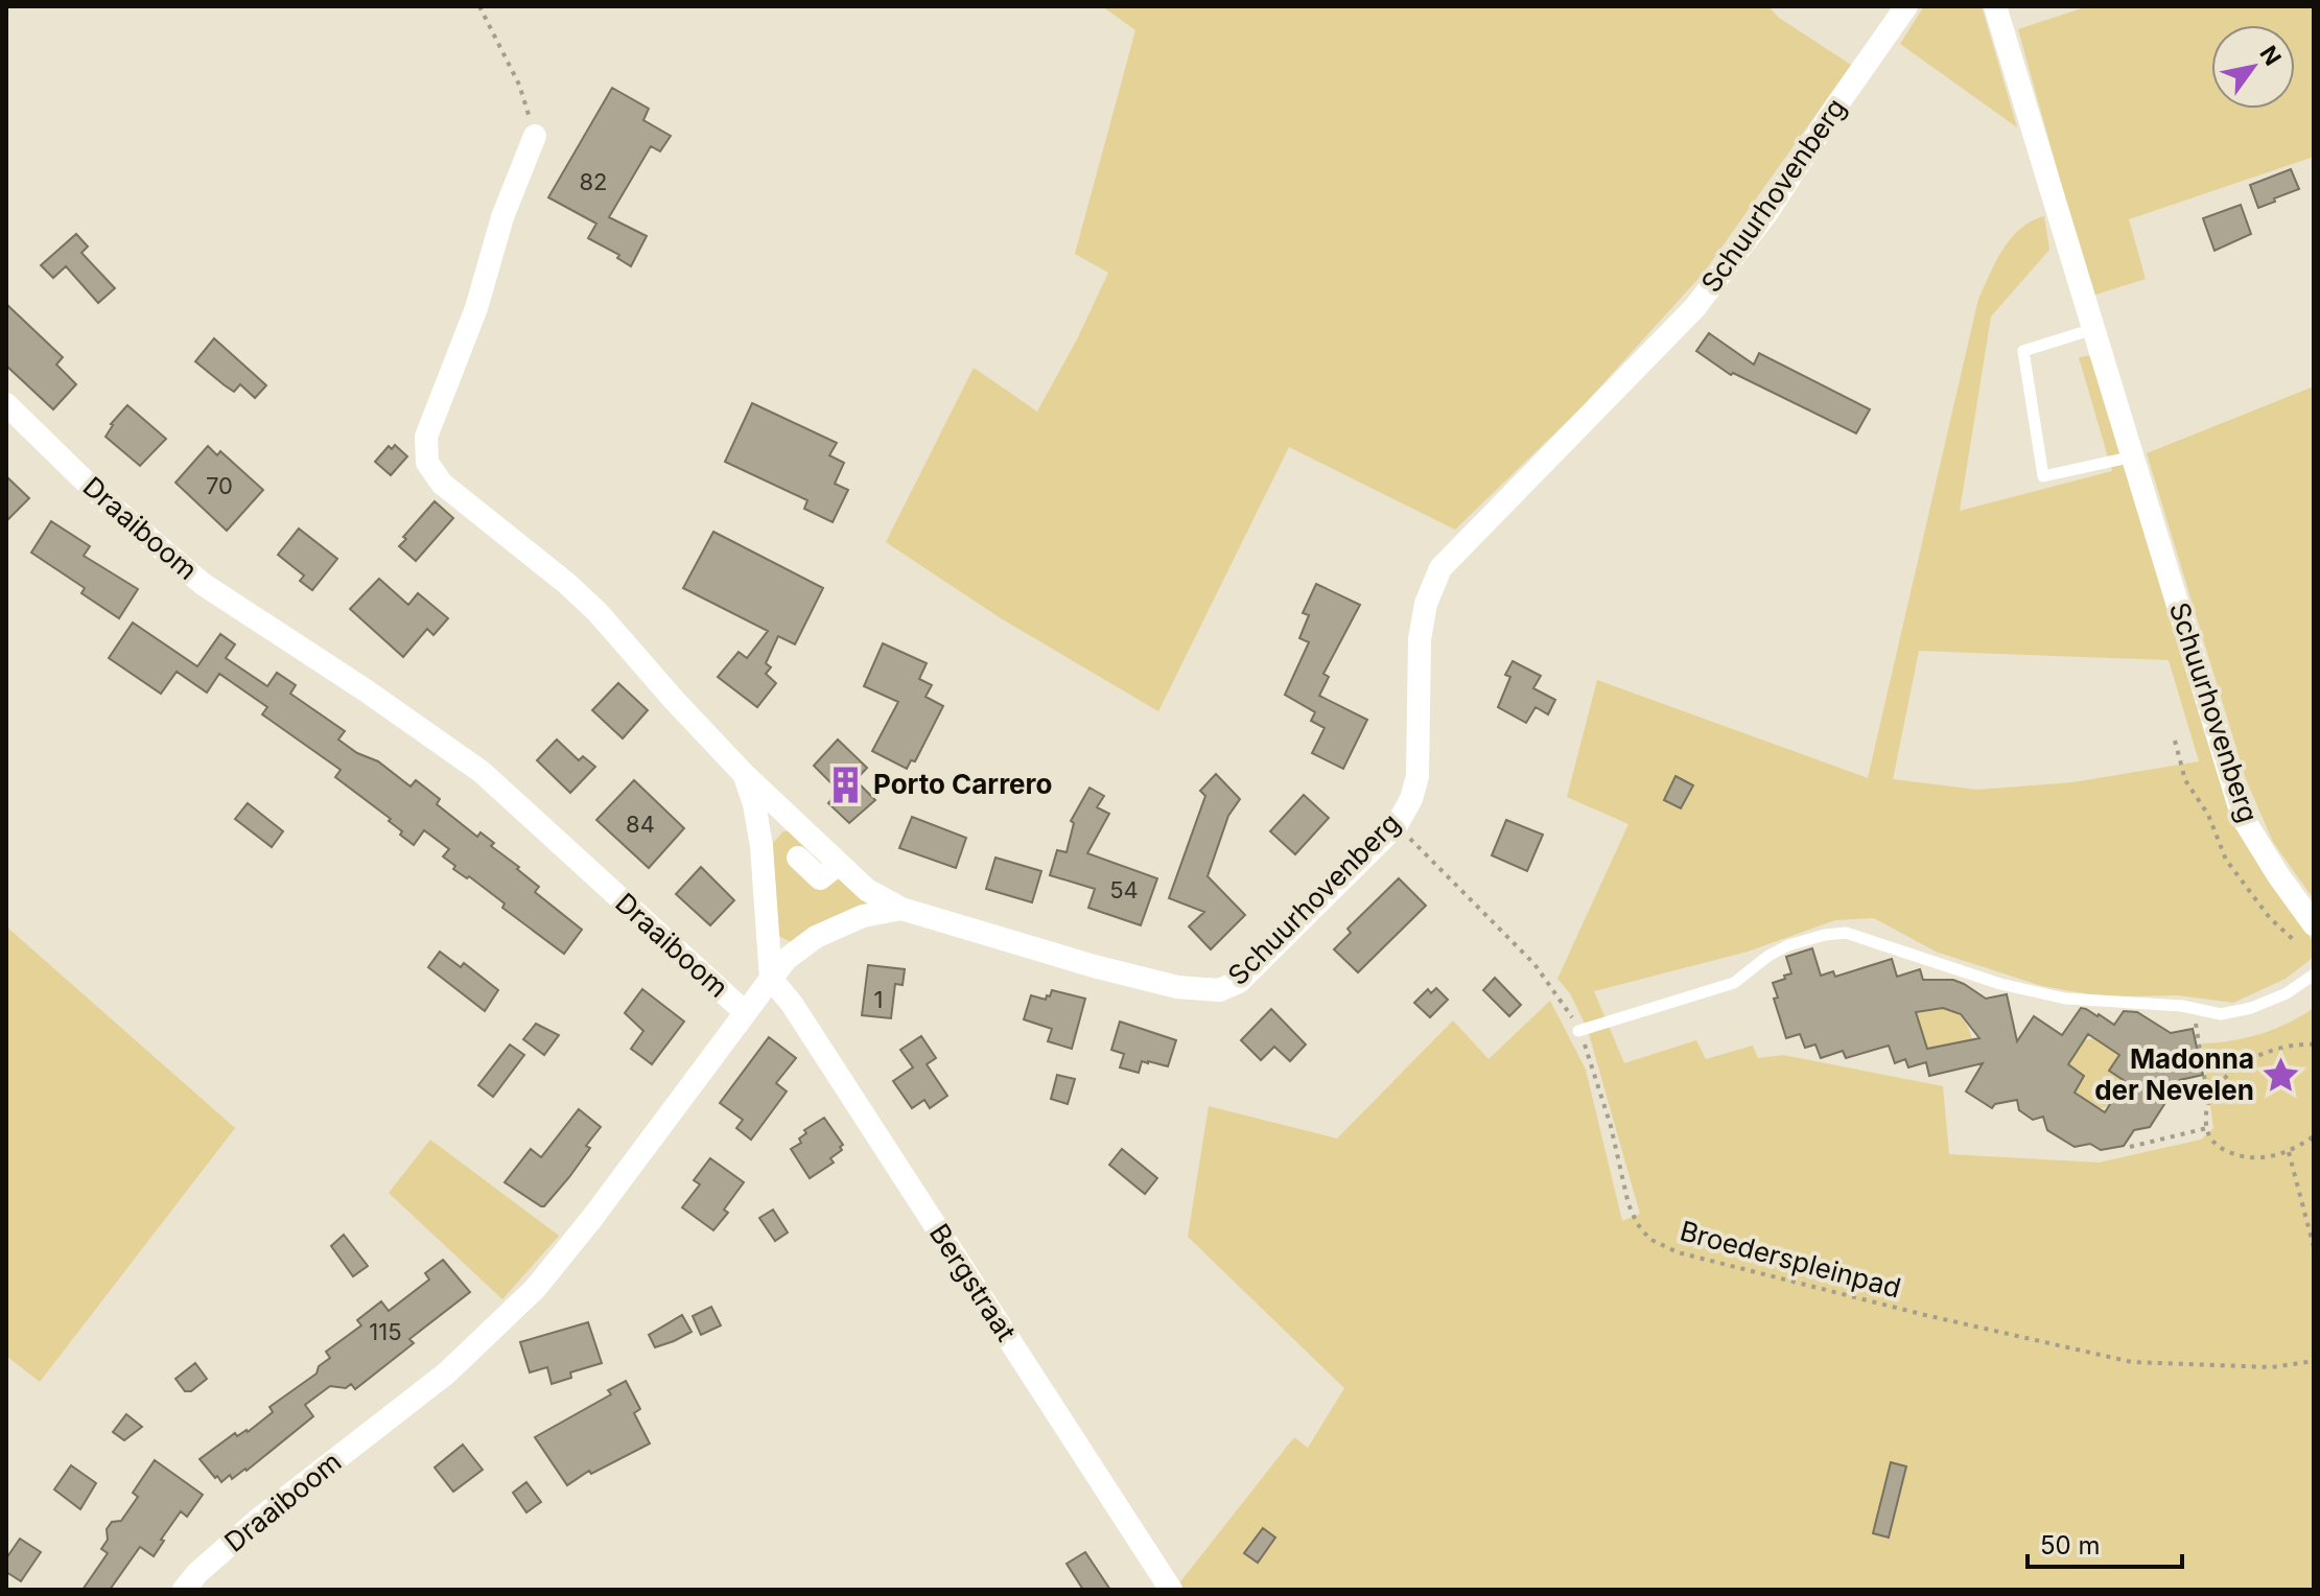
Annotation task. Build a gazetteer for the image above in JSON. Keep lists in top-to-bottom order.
{
  "streets": {
    "street": ["Schuurhovenberg", "Draaiboom", "Bergstraat"],
    "path": ["Broederspleinpad"]
  },
  "crossings": [
    ["Schuurhovenberg", "Draaiboom"],
    ["Schuurhovenberg", "Broederspleinpad"],
    ["Schuurhovenberg", "Bergstraat"],
    ["Draaiboom", "Bergstraat"]
  ],
  "places": {
    "building": ["Porto Carrero"],
    "place": ["Madonna der Nevelen"]
  },
  "house_numbers": [
    "82",
    "70",
    "84",
    "54",
    "1",
    "115"
  ],
  "scale_bar": "50 m",
  "north": "top right"
}
